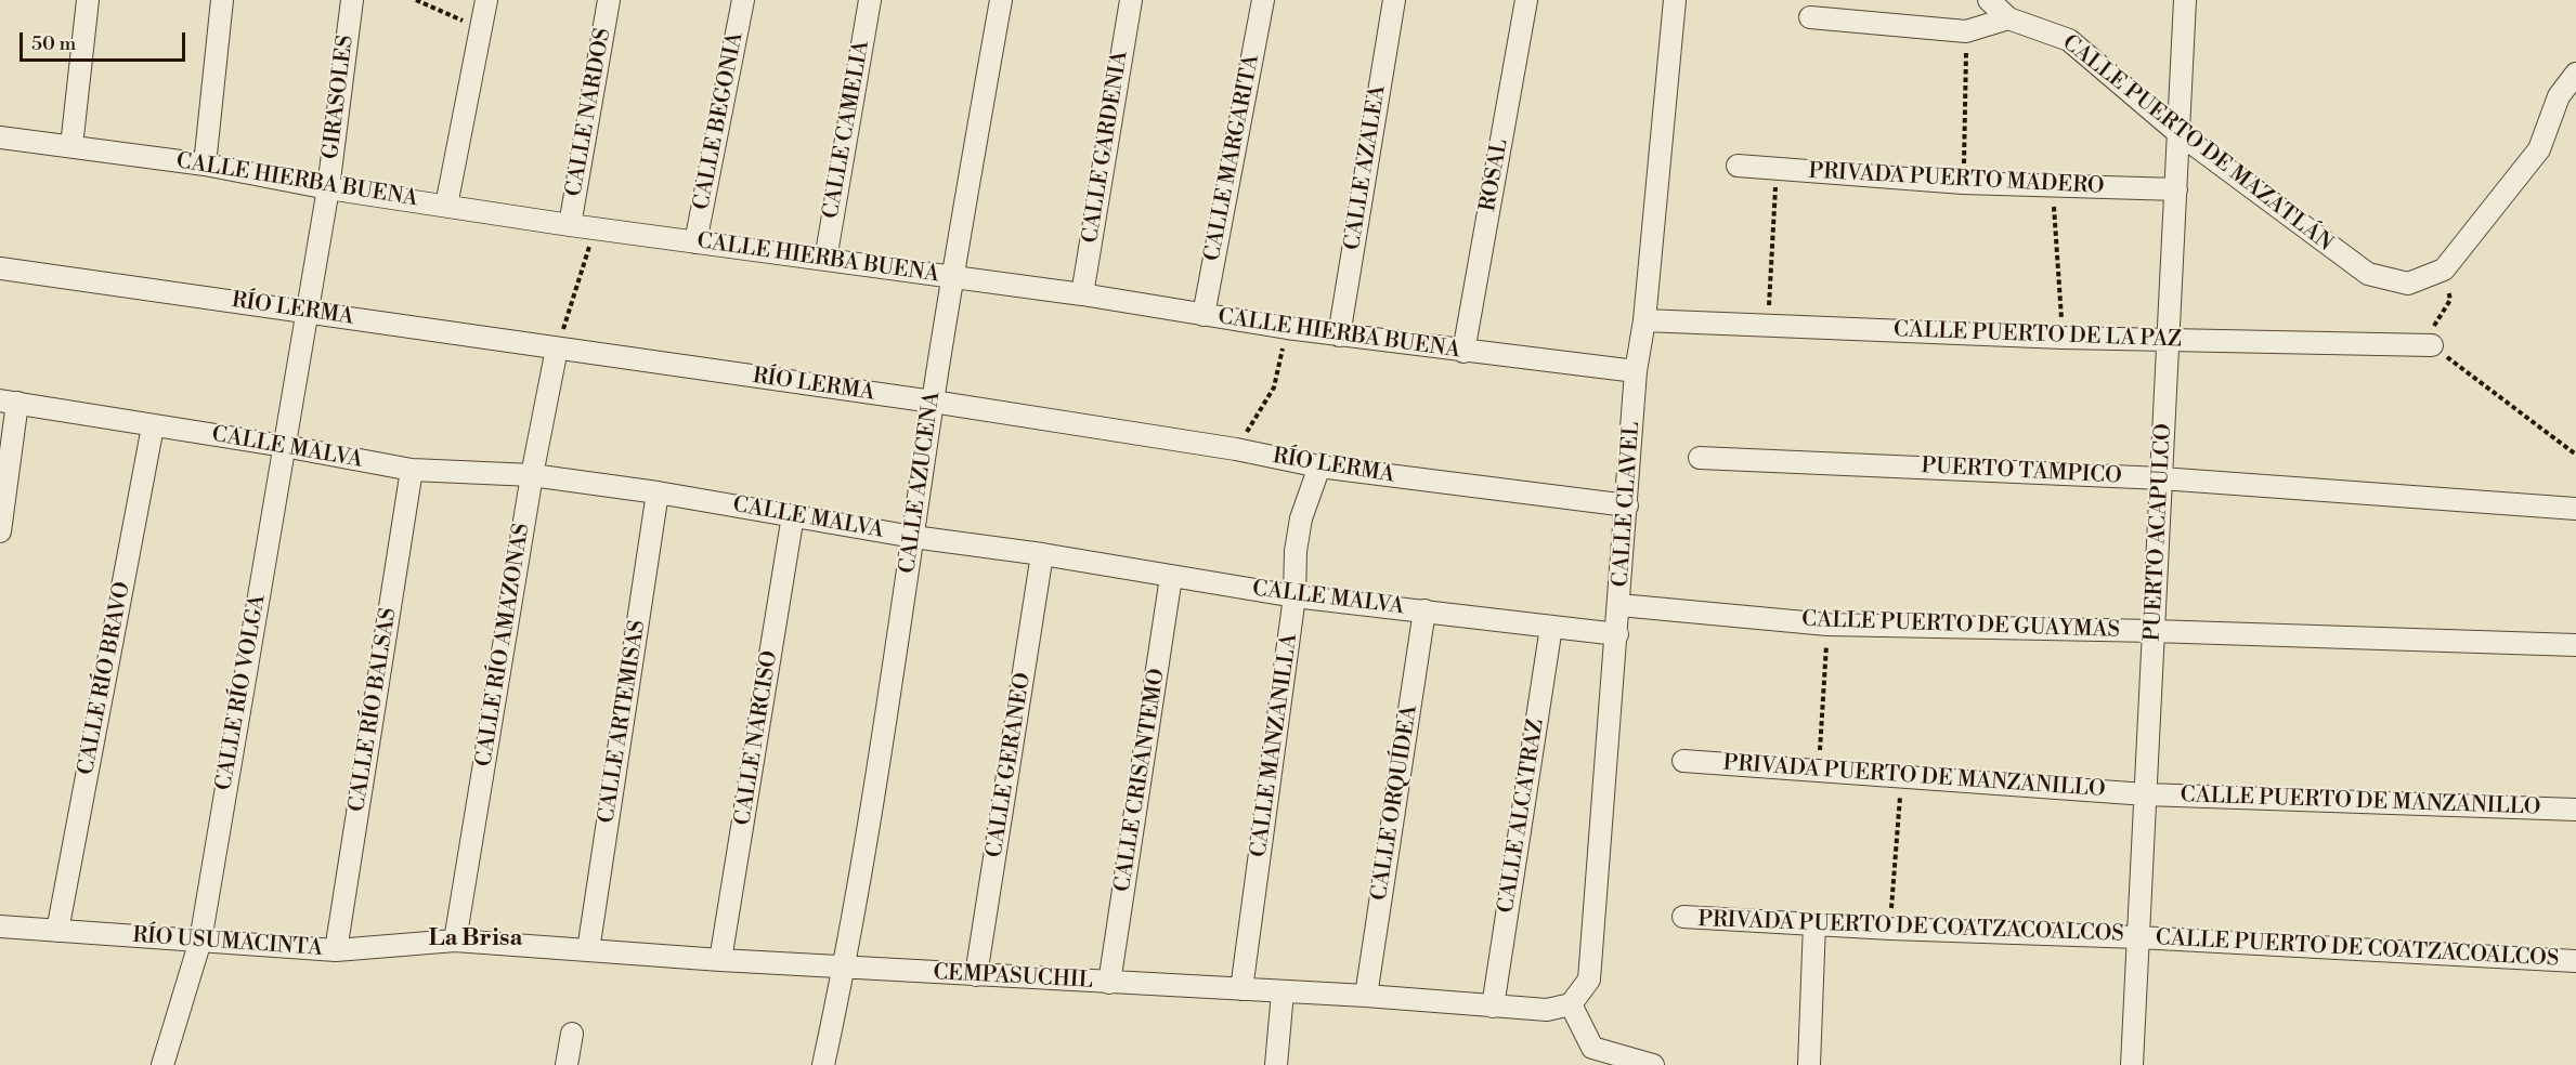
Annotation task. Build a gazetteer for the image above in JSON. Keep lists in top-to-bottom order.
{
  "streets": {
    "street": [
      "GIRASOLES",
      "CALLE NARDOS",
      "CALLE BEGONIA",
      "CALLE CAMELIA",
      "CALLE PUERTO DE MAZATLÁN",
      "CALLE GARDENIA",
      "CALLE MARGARITA",
      "CALLE AZALEA",
      "ROSAL",
      "PRIVADA PUERTO MADERO",
      "CALLE HIERBA BUENA",
      "RÍO LERMA",
      "CALLE PUERTO DE LA PAZ",
      "CALLE MALVA",
      "PUERTO TAMPICO",
      "CALLE AZUCENA",
      "CALLE CLAVEL",
      "PUERTO ACAPULCO",
      "CALLE PUERTO DE GUAYMAS",
      "CALLE RÍO AMAZONAS",
      "CALLE RÍO BRAVO",
      "CALLE RÍO VOLGA",
      "CALLE RÍO BALSAS",
      "CALLE ARTEMISAS",
      "CALLE NARCISO",
      "CALLE MANZANILLA",
      "CALLE GERANEO",
      "PRIVADA PUERTO DE MANZANILLO",
      "CALLE CRISANTEMO",
      "CALLE PUERTO DE MANZANILLO",
      "CALLE ORQUÍDEA",
      "CALLE ALCATRAZ",
      "PRIVADA PUERTO DE COATZACOALCOS",
      "RÍO USUMACINTA",
      "CALLE PUERTO DE COATZACOALCOS",
      "CEMPASUCHIL"
    ]
  },
  "crossings": [
    ["GIRASOLES", "CALLE HIERBA BUENA"],
    ["GIRASOLES", "RÍO LERMA"],
    ["GIRASOLES", "CALLE MALVA"],
    ["GIRASOLES", "CALLE RÍO VOLGA"],
    ["CALLE NARDOS", "CALLE HIERBA BUENA"],
    ["CALLE BEGONIA", "CALLE HIERBA BUENA"],
    ["CALLE CAMELIA", "CALLE HIERBA BUENA"],
    ["CALLE PUERTO DE MAZATLÁN", "PUERTO ACAPULCO"],
    ["CALLE GARDENIA", "CALLE HIERBA BUENA"],
    ["CALLE MARGARITA", "CALLE HIERBA BUENA"],
    ["CALLE AZALEA", "CALLE HIERBA BUENA"],
    ["ROSAL", "CALLE HIERBA BUENA"],
    ["PRIVADA PUERTO MADERO", "PUERTO ACAPULCO"],
    ["CALLE HIERBA BUENA", "CALLE AZUCENA"],
    ["CALLE HIERBA BUENA", "CALLE CLAVEL"],
    ["RÍO LERMA", "CALLE AZUCENA"],
    ["RÍO LERMA", "CALLE CLAVEL"],
    ["RÍO LERMA", "CALLE RÍO AMAZONAS"],
    ["RÍO LERMA", "CALLE MANZANILLA"],
    ["CALLE PUERTO DE LA PAZ", "CALLE CLAVEL"],
    ["CALLE PUERTO DE LA PAZ", "PUERTO ACAPULCO"],
    ["CALLE MALVA", "CALLE AZUCENA"],
    ["CALLE MALVA", "CALLE CLAVEL"],
    ["CALLE MALVA", "CALLE RÍO AMAZONAS"],
    ["CALLE MALVA", "CALLE RÍO BRAVO"],
    ["CALLE MALVA", "CALLE RÍO VOLGA"],
    ["CALLE MALVA", "CALLE RÍO BALSAS"],
    ["CALLE MALVA", "CALLE ARTEMISAS"],
    ["CALLE MALVA", "CALLE NARCISO"],
    ["CALLE MALVA", "CALLE MANZANILLA"],
    ["CALLE MALVA", "CALLE GERANEO"],
    ["CALLE MALVA", "CALLE CRISANTEMO"],
    ["CALLE MALVA", "CALLE ORQUÍDEA"],
    ["CALLE MALVA", "CALLE ALCATRAZ"],
    ["PUERTO TAMPICO", "PUERTO ACAPULCO"],
    ["CALLE AZUCENA", "CEMPASUCHIL"],
    ["CALLE CLAVEL", "CALLE PUERTO DE GUAYMAS"],
    ["CALLE CLAVEL", "CEMPASUCHIL"],
    ["PUERTO ACAPULCO", "CALLE PUERTO DE GUAYMAS"],
    ["PUERTO ACAPULCO", "PRIVADA PUERTO DE MANZANILLO"],
    ["PUERTO ACAPULCO", "CALLE PUERTO DE MANZANILLO"],
    ["PUERTO ACAPULCO", "PRIVADA PUERTO DE COATZACOALCOS"],
    ["PUERTO ACAPULCO", "CALLE PUERTO DE COATZACOALCOS"],
    ["CALLE RÍO AMAZONAS", "RÍO USUMACINTA"],
    ["CALLE RÍO AMAZONAS", "CEMPASUCHIL"],
    ["CALLE RÍO BRAVO", "RÍO USUMACINTA"],
    ["CALLE RÍO VOLGA", "RÍO USUMACINTA"],
    ["CALLE RÍO BALSAS", "RÍO USUMACINTA"],
    ["CALLE ARTEMISAS", "CEMPASUCHIL"],
    ["CALLE NARCISO", "CEMPASUCHIL"],
    ["CALLE MANZANILLA", "CEMPASUCHIL"],
    ["CALLE GERANEO", "CEMPASUCHIL"],
    ["PRIVADA PUERTO DE MANZANILLO", "CALLE PUERTO DE MANZANILLO"],
    ["CALLE CRISANTEMO", "CEMPASUCHIL"],
    ["CALLE ORQUÍDEA", "CEMPASUCHIL"],
    ["CALLE ALCATRAZ", "CEMPASUCHIL"],
    ["PRIVADA PUERTO DE COATZACOALCOS", "CALLE PUERTO DE COATZACOALCOS"],
    ["RÍO USUMACINTA", "CEMPASUCHIL"]
  ],
  "districts": ["La Brisa"],
  "scale_bar": "50 m"
}
